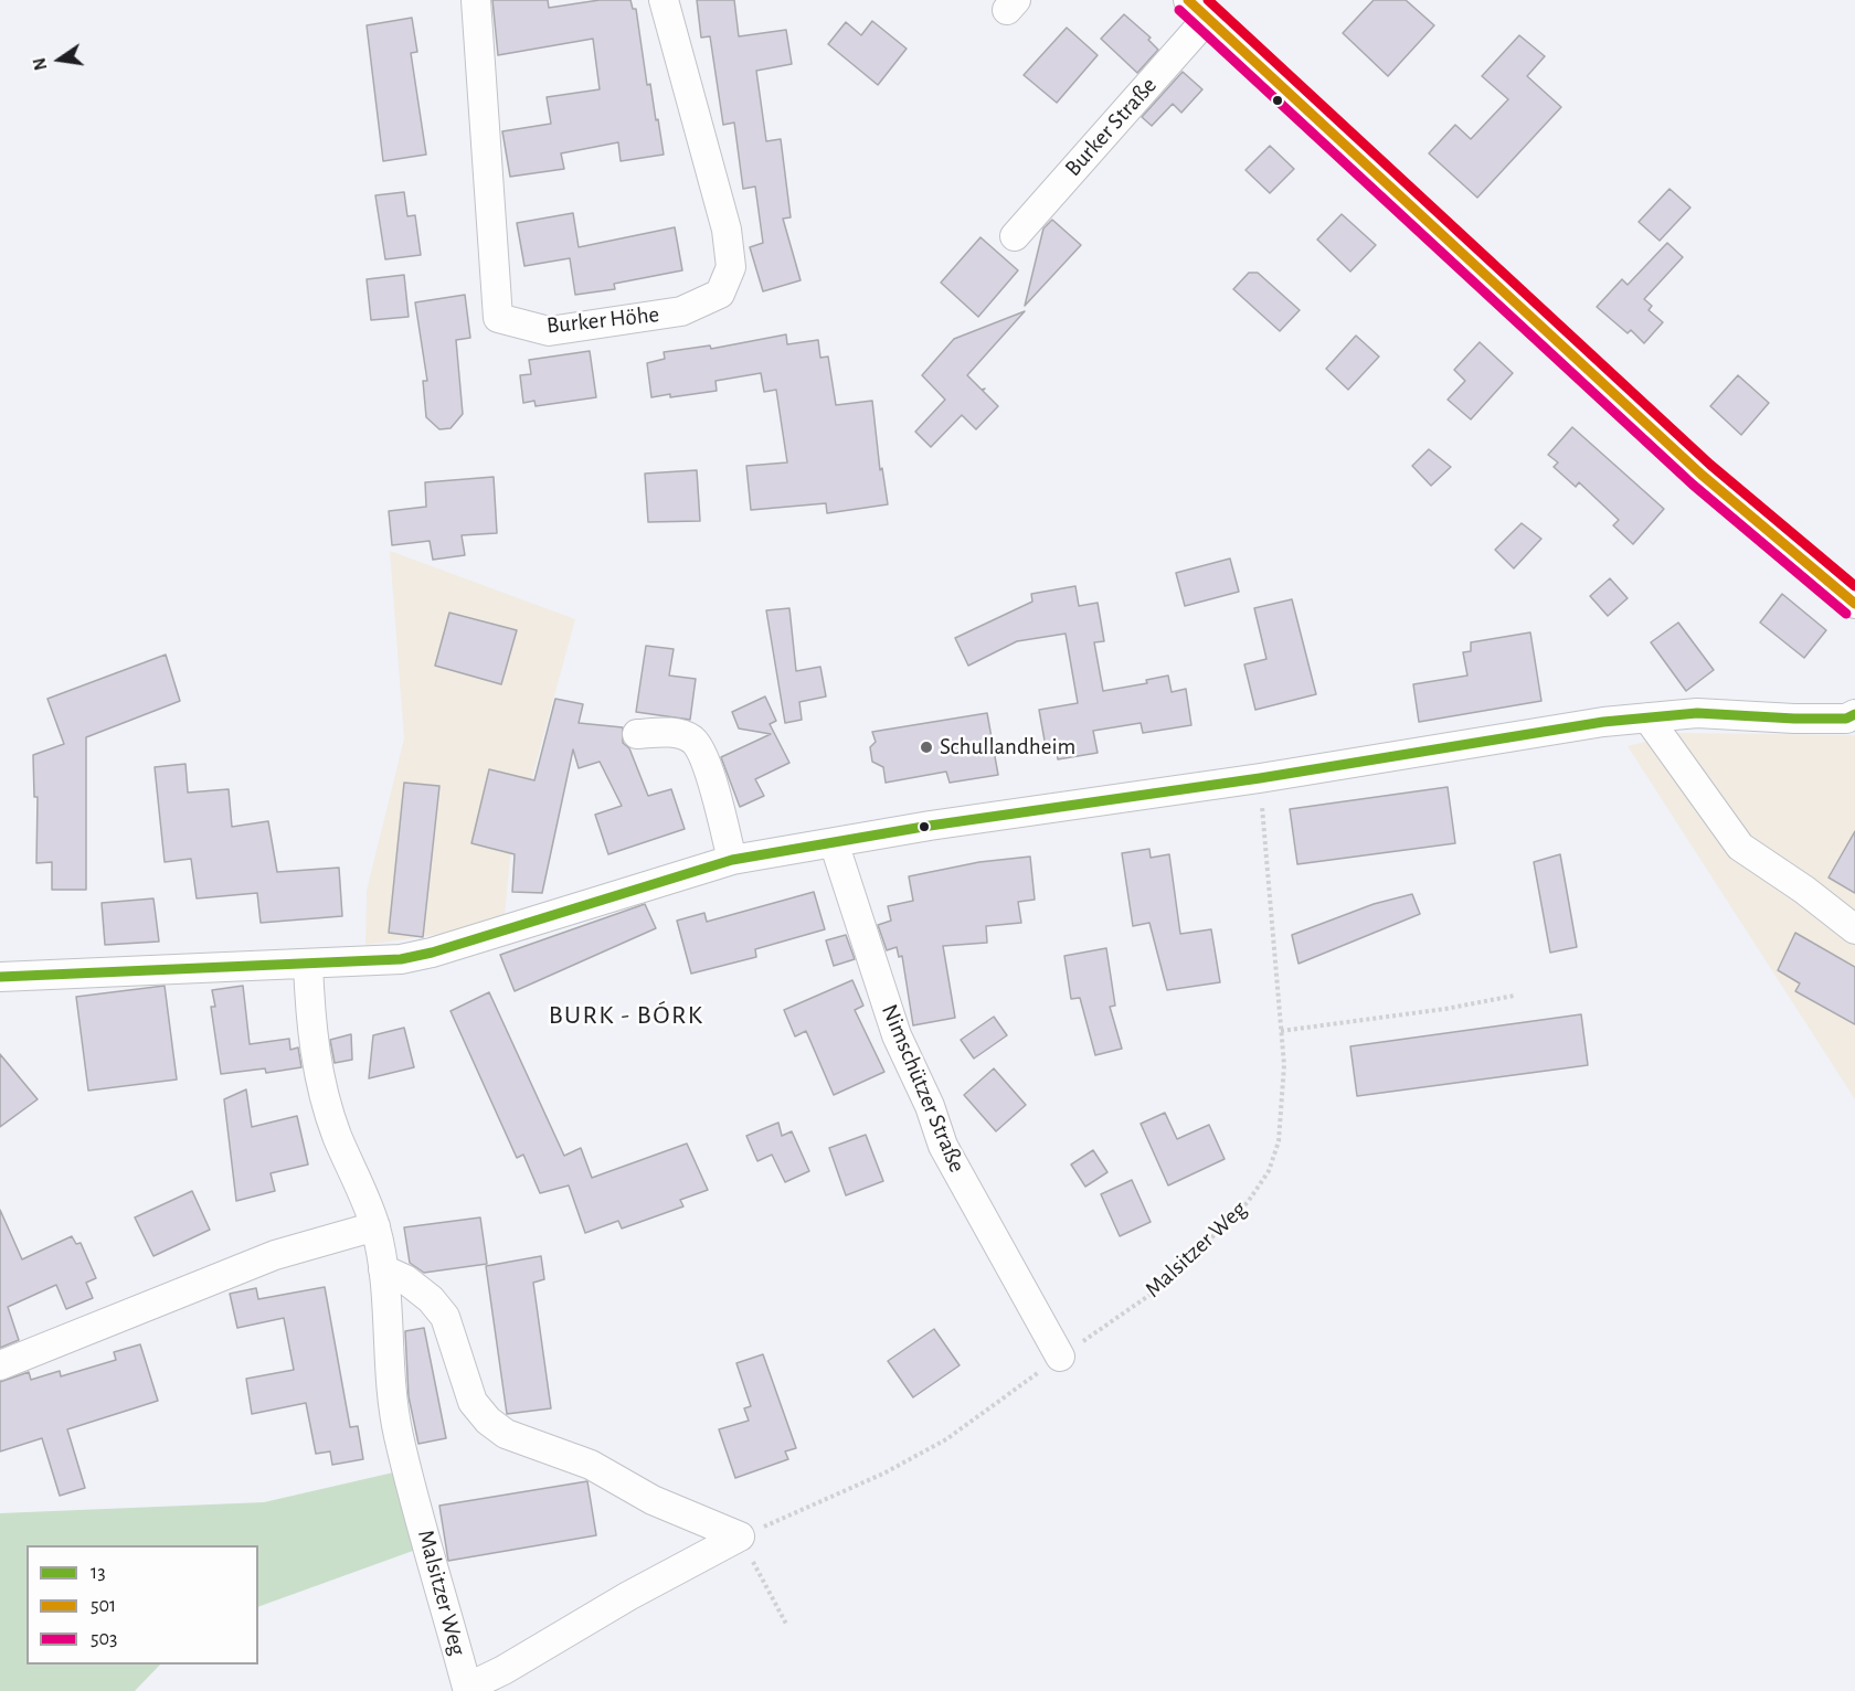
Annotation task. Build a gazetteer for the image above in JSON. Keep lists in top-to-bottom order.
{
  "streets": {
    "street": [
      "Burker Straße",
      "Burker Höhe",
      "Nimschützer Straße",
      "Malsitzer Weg"
    ]
  },
  "crossings": [
    ["Nimschützer Straße", "Malsitzer Weg"]
  ],
  "districts": ["BURK - BÓRK"],
  "places": ["Schullandheim"],
  "lines": ["transit line 501", "transit line 503", "transit line 13"],
  "legend": ["13", "501", "503"],
  "north": "left"
}
